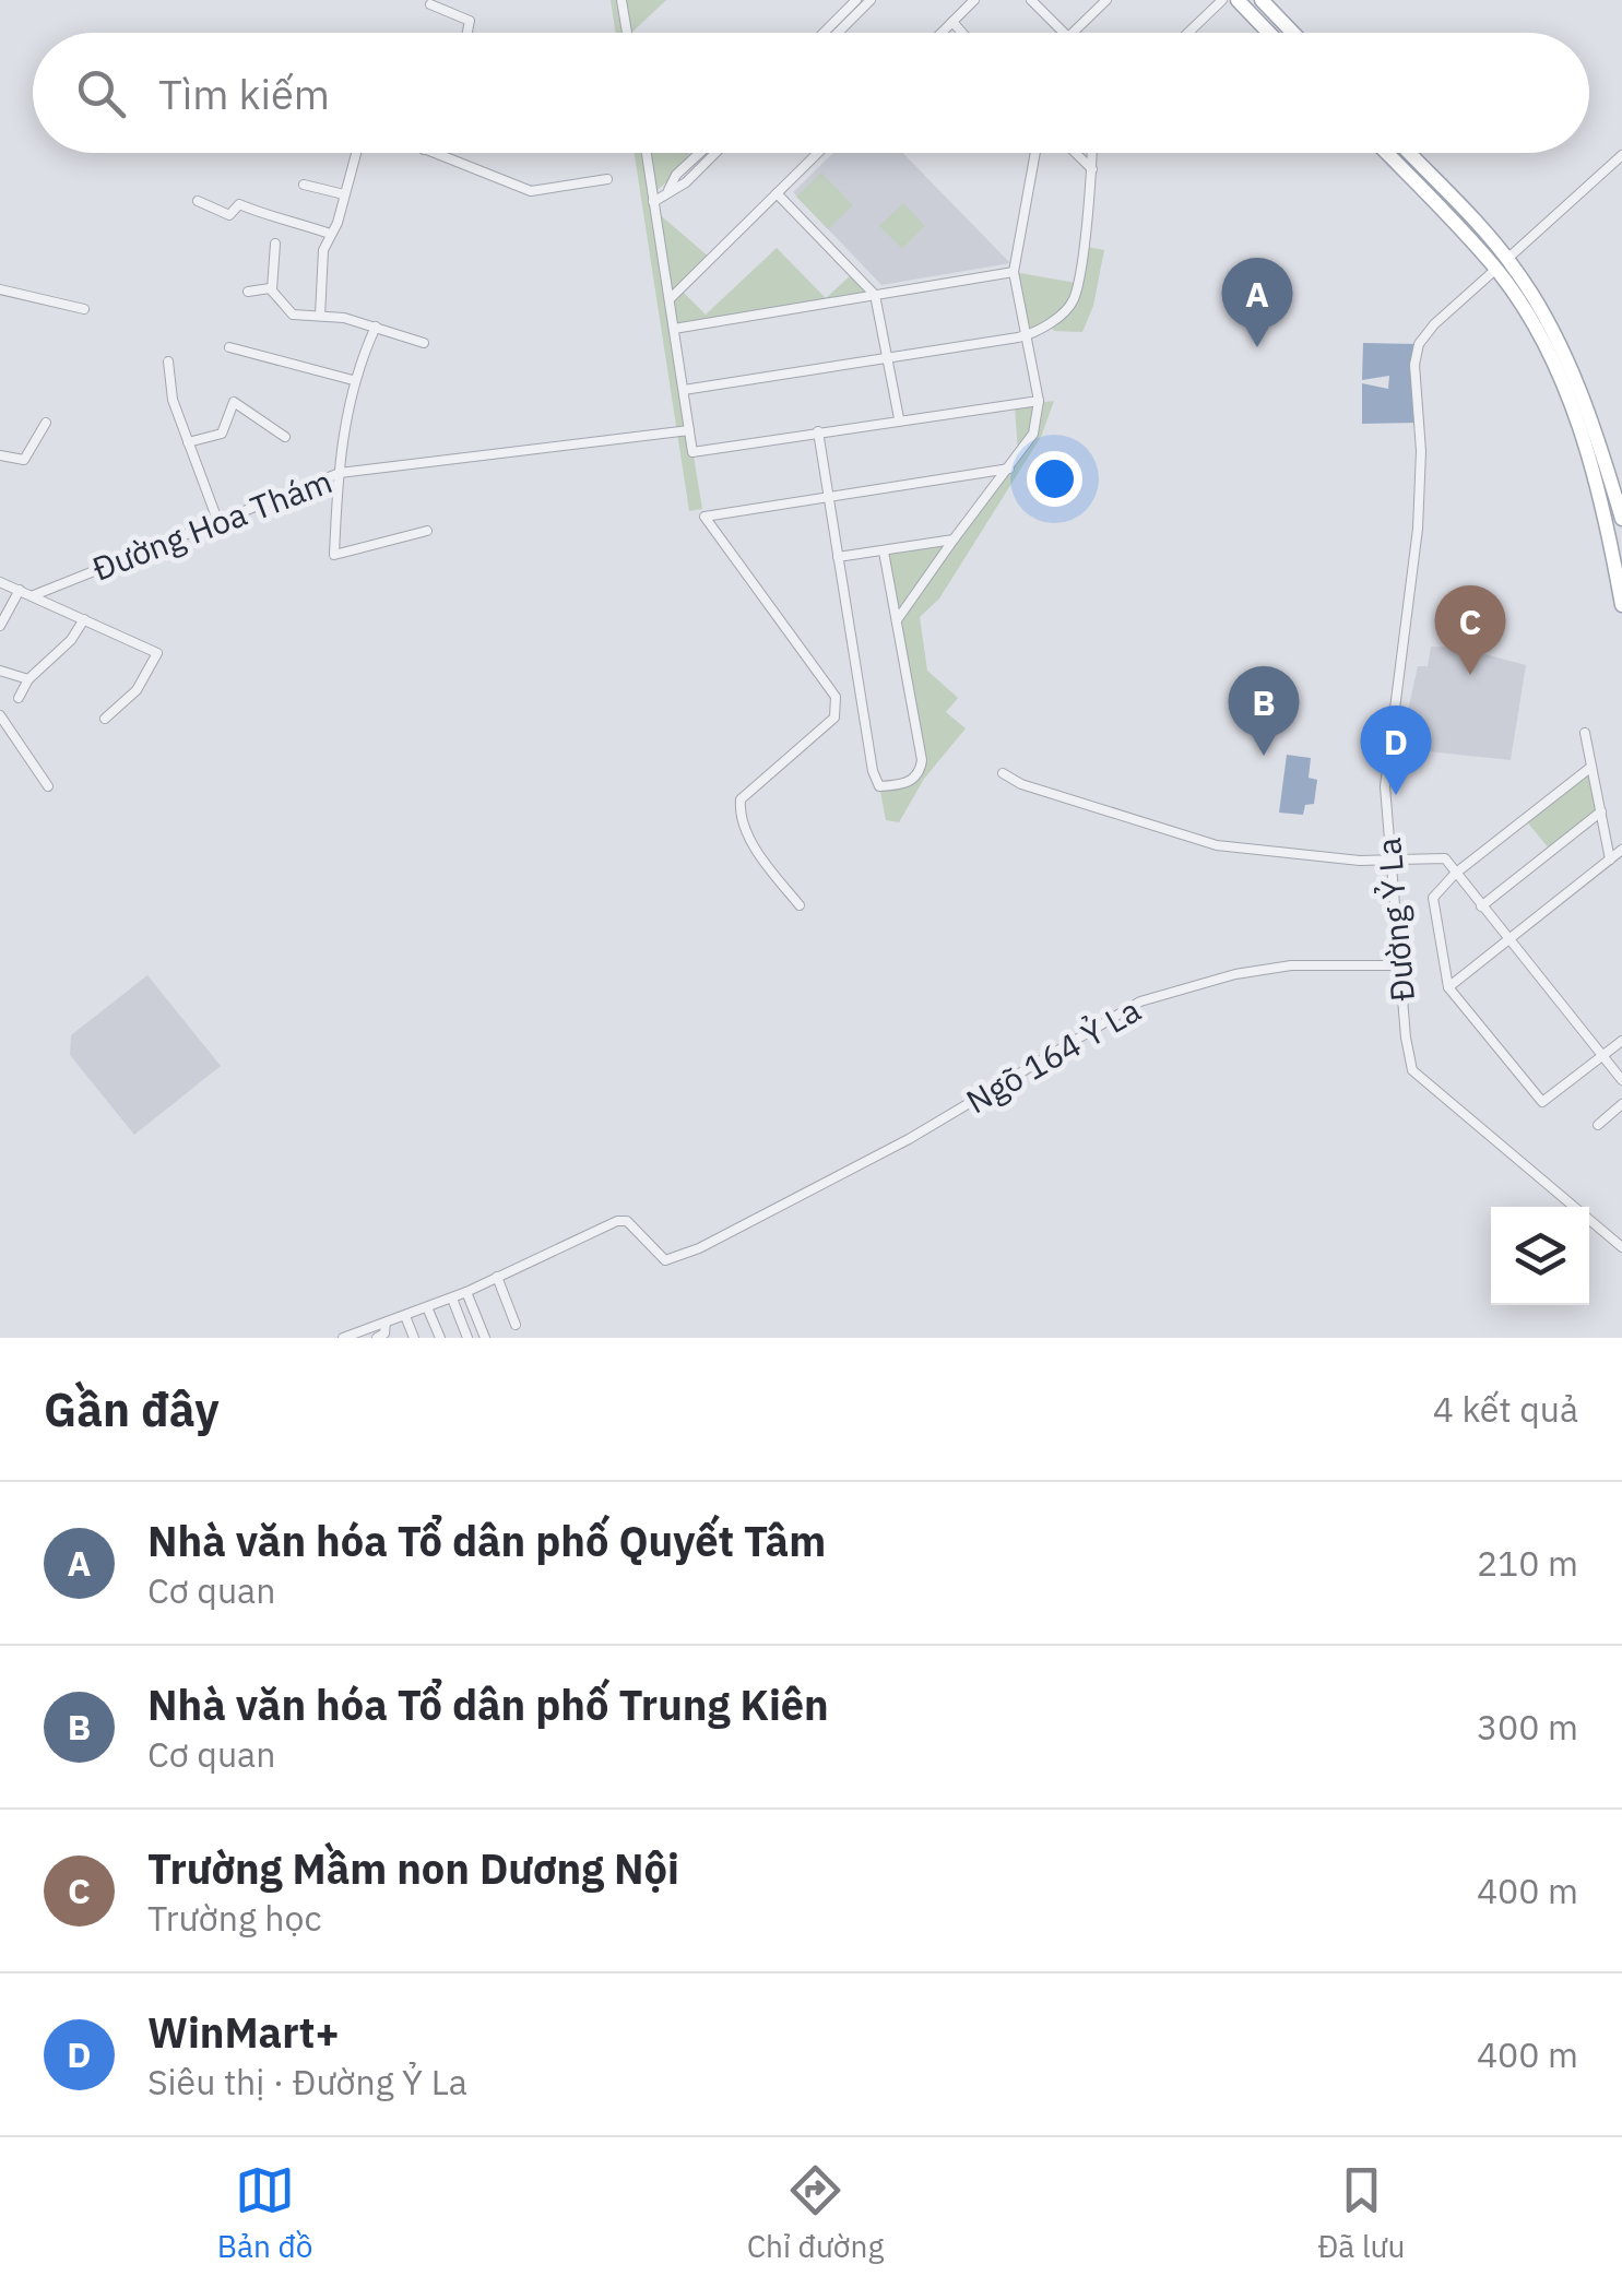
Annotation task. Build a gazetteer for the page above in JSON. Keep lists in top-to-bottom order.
{
  "streets": {
    "street": ["Đường Hoa Thám", "Đường Ỷ La", "Ngõ 164 Ỷ La"]
  },
  "crossings": [
    ["Đường Ỷ La", "Ngõ 164 Ỷ La"]
  ],
  "page": {
    "search": "Tìm kiếm",
    "pins": [
      "A",
      "C",
      "B",
      "D"
    ],
    "heading": ["Gần đây", "4 kết quả"],
    "list": [
      {
        "mark": "A",
        "name": "Nhà văn hóa Tổ dân phố Quyết Tâm",
        "note": "Cơ quan",
        "value": "210 m"
      },
      {
        "mark": "B",
        "name": "Nhà văn hóa Tổ dân phố Trung Kiên",
        "note": "Cơ quan",
        "value": "300 m"
      },
      {
        "mark": "C",
        "name": "Trường Mầm non Dương Nội",
        "note": "Trường học",
        "value": "400 m"
      },
      {
        "mark": "D",
        "name": "WinMart+",
        "note": "Siêu thị · Đường Ỷ La",
        "value": "400 m"
      }
    ],
    "nav": ["Bản đồ", "Chỉ đường", "Đã lưu"]
  }
}
